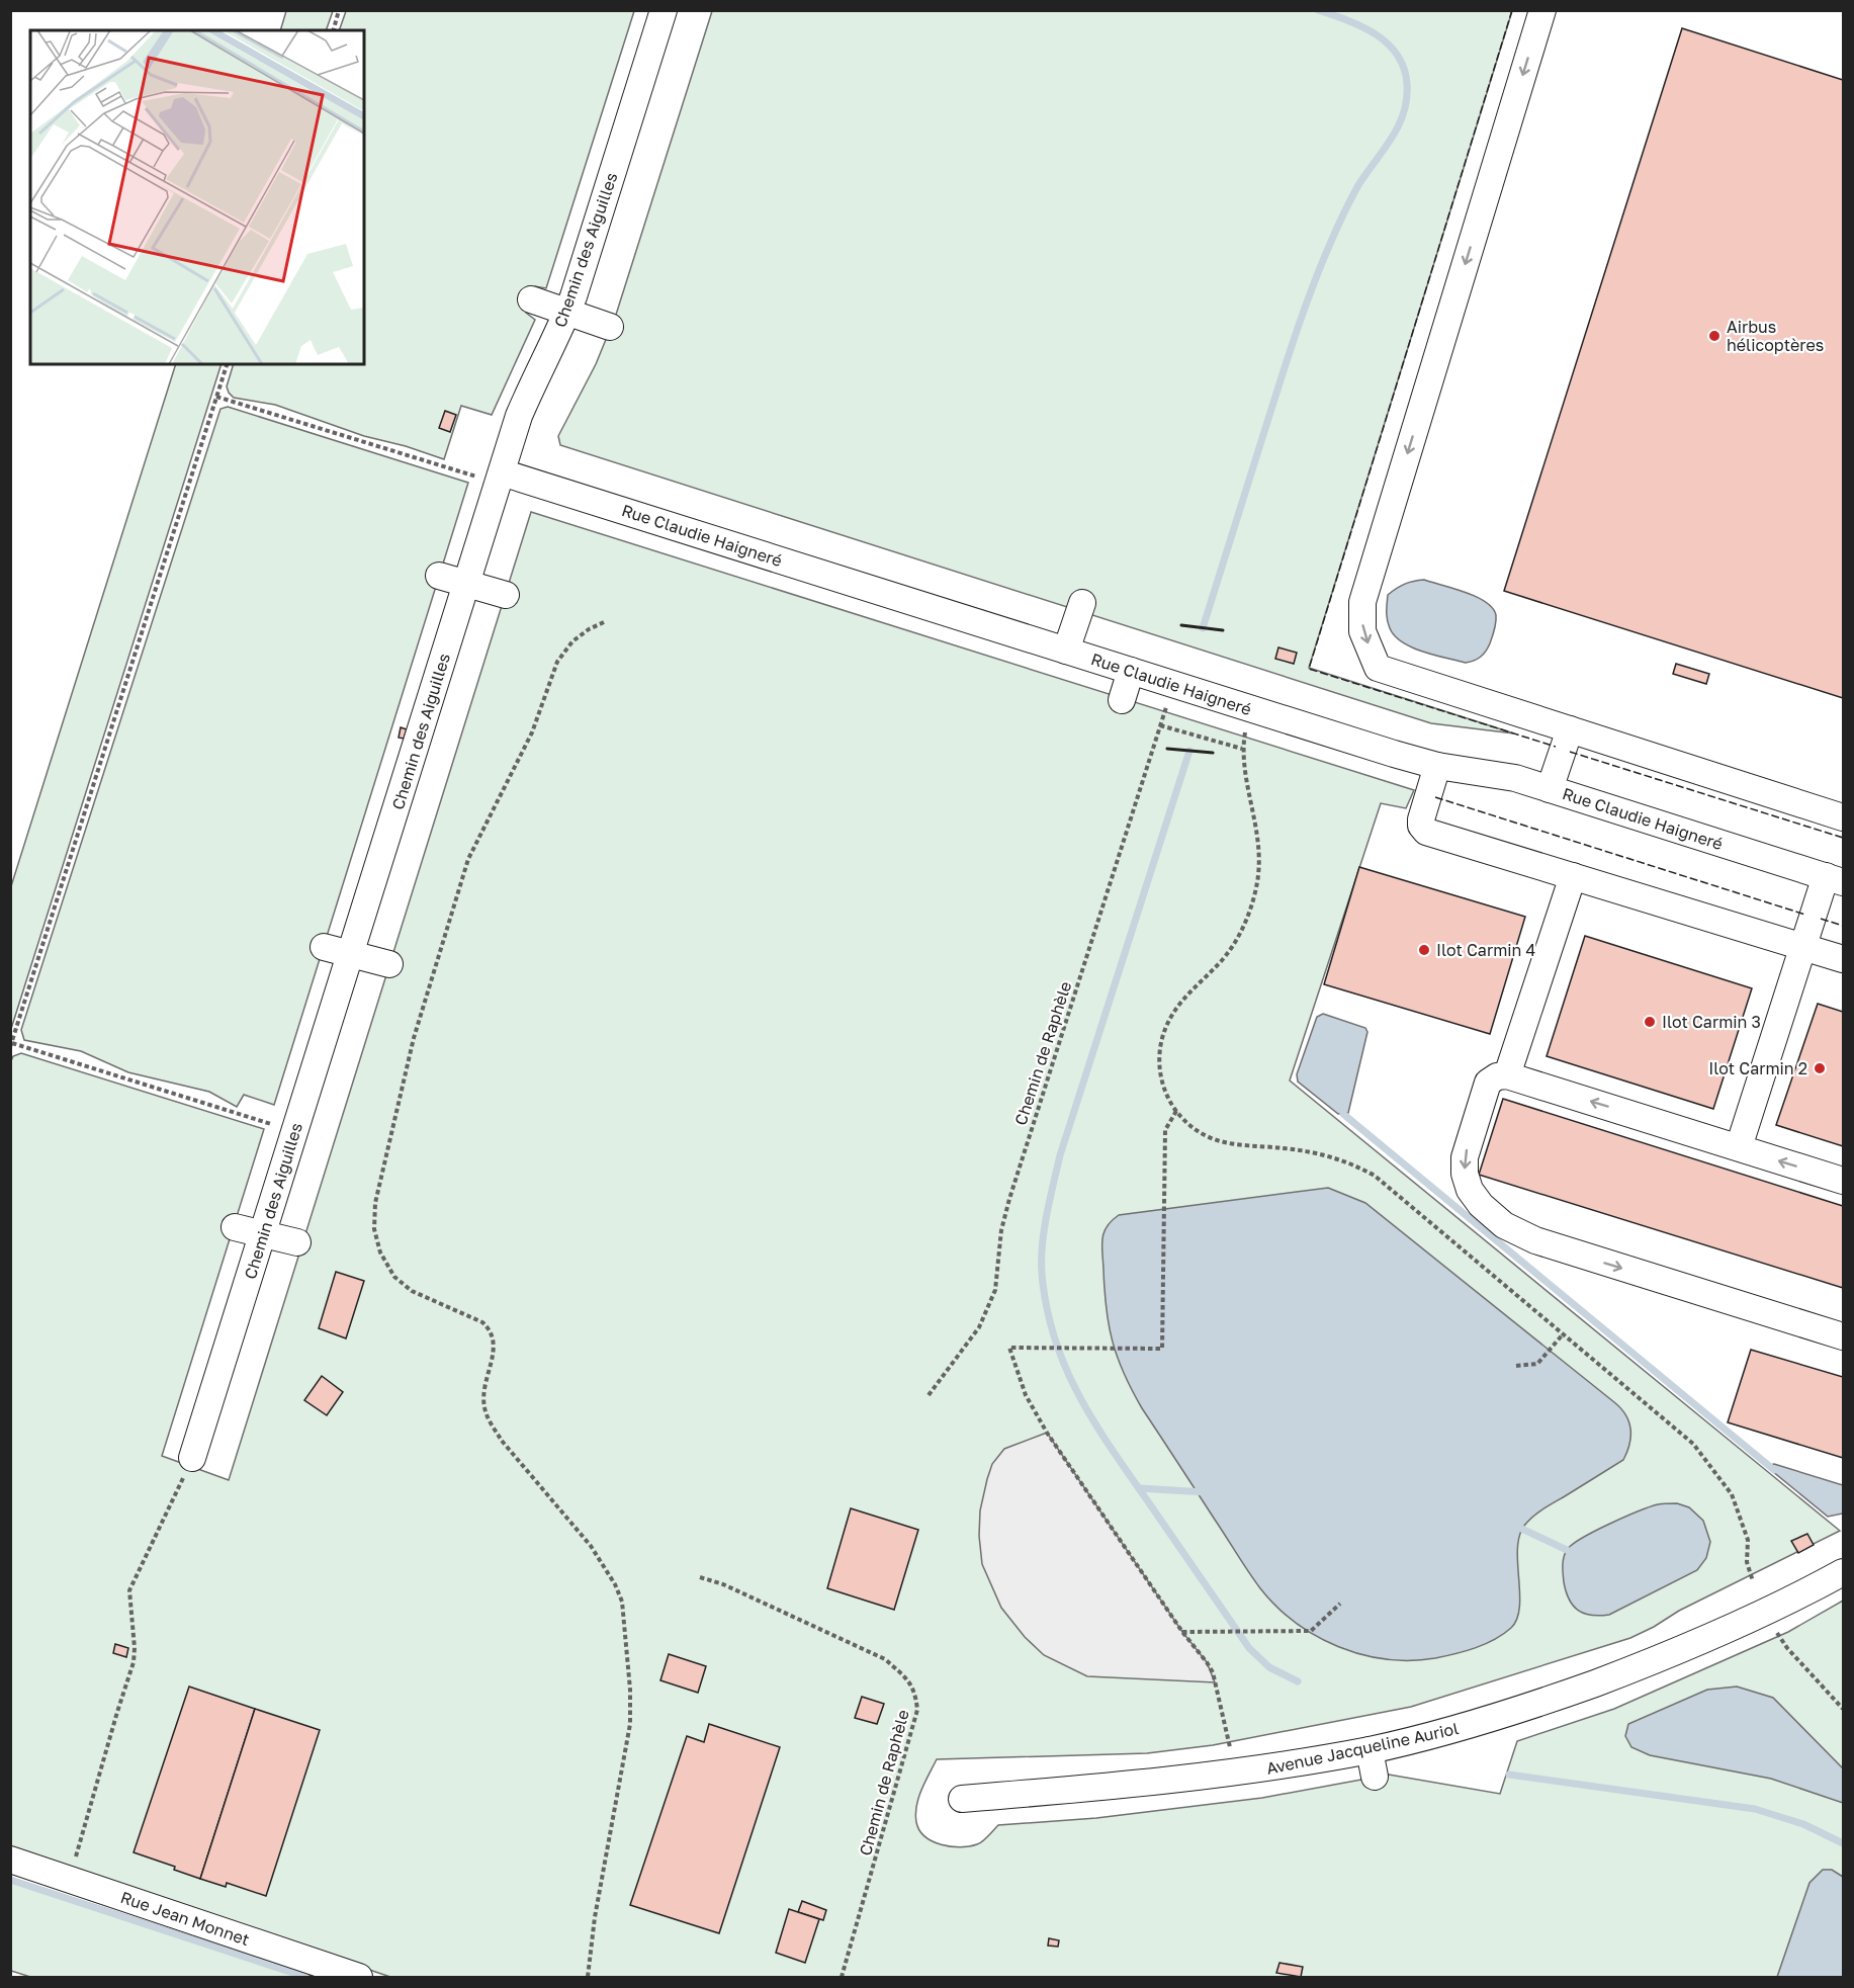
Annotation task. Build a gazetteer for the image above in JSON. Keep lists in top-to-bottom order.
{
  "streets": {
    "street": [
      "Chemin des Aiguilles",
      "Rue Claudie Haigneré",
      "Avenue Jacqueline Auriol",
      "Rue Jean Monnet"
    ],
    "path": ["Chemin de Raphèle"]
  },
  "crossings": [
    ["Chemin des Aiguilles", "Rue Claudie Haigneré"]
  ],
  "places": [
    "Airbus hélicoptères",
    "Ilot Carmin 4",
    "Ilot Carmin 3",
    "Ilot Carmin 2"
  ]
}
